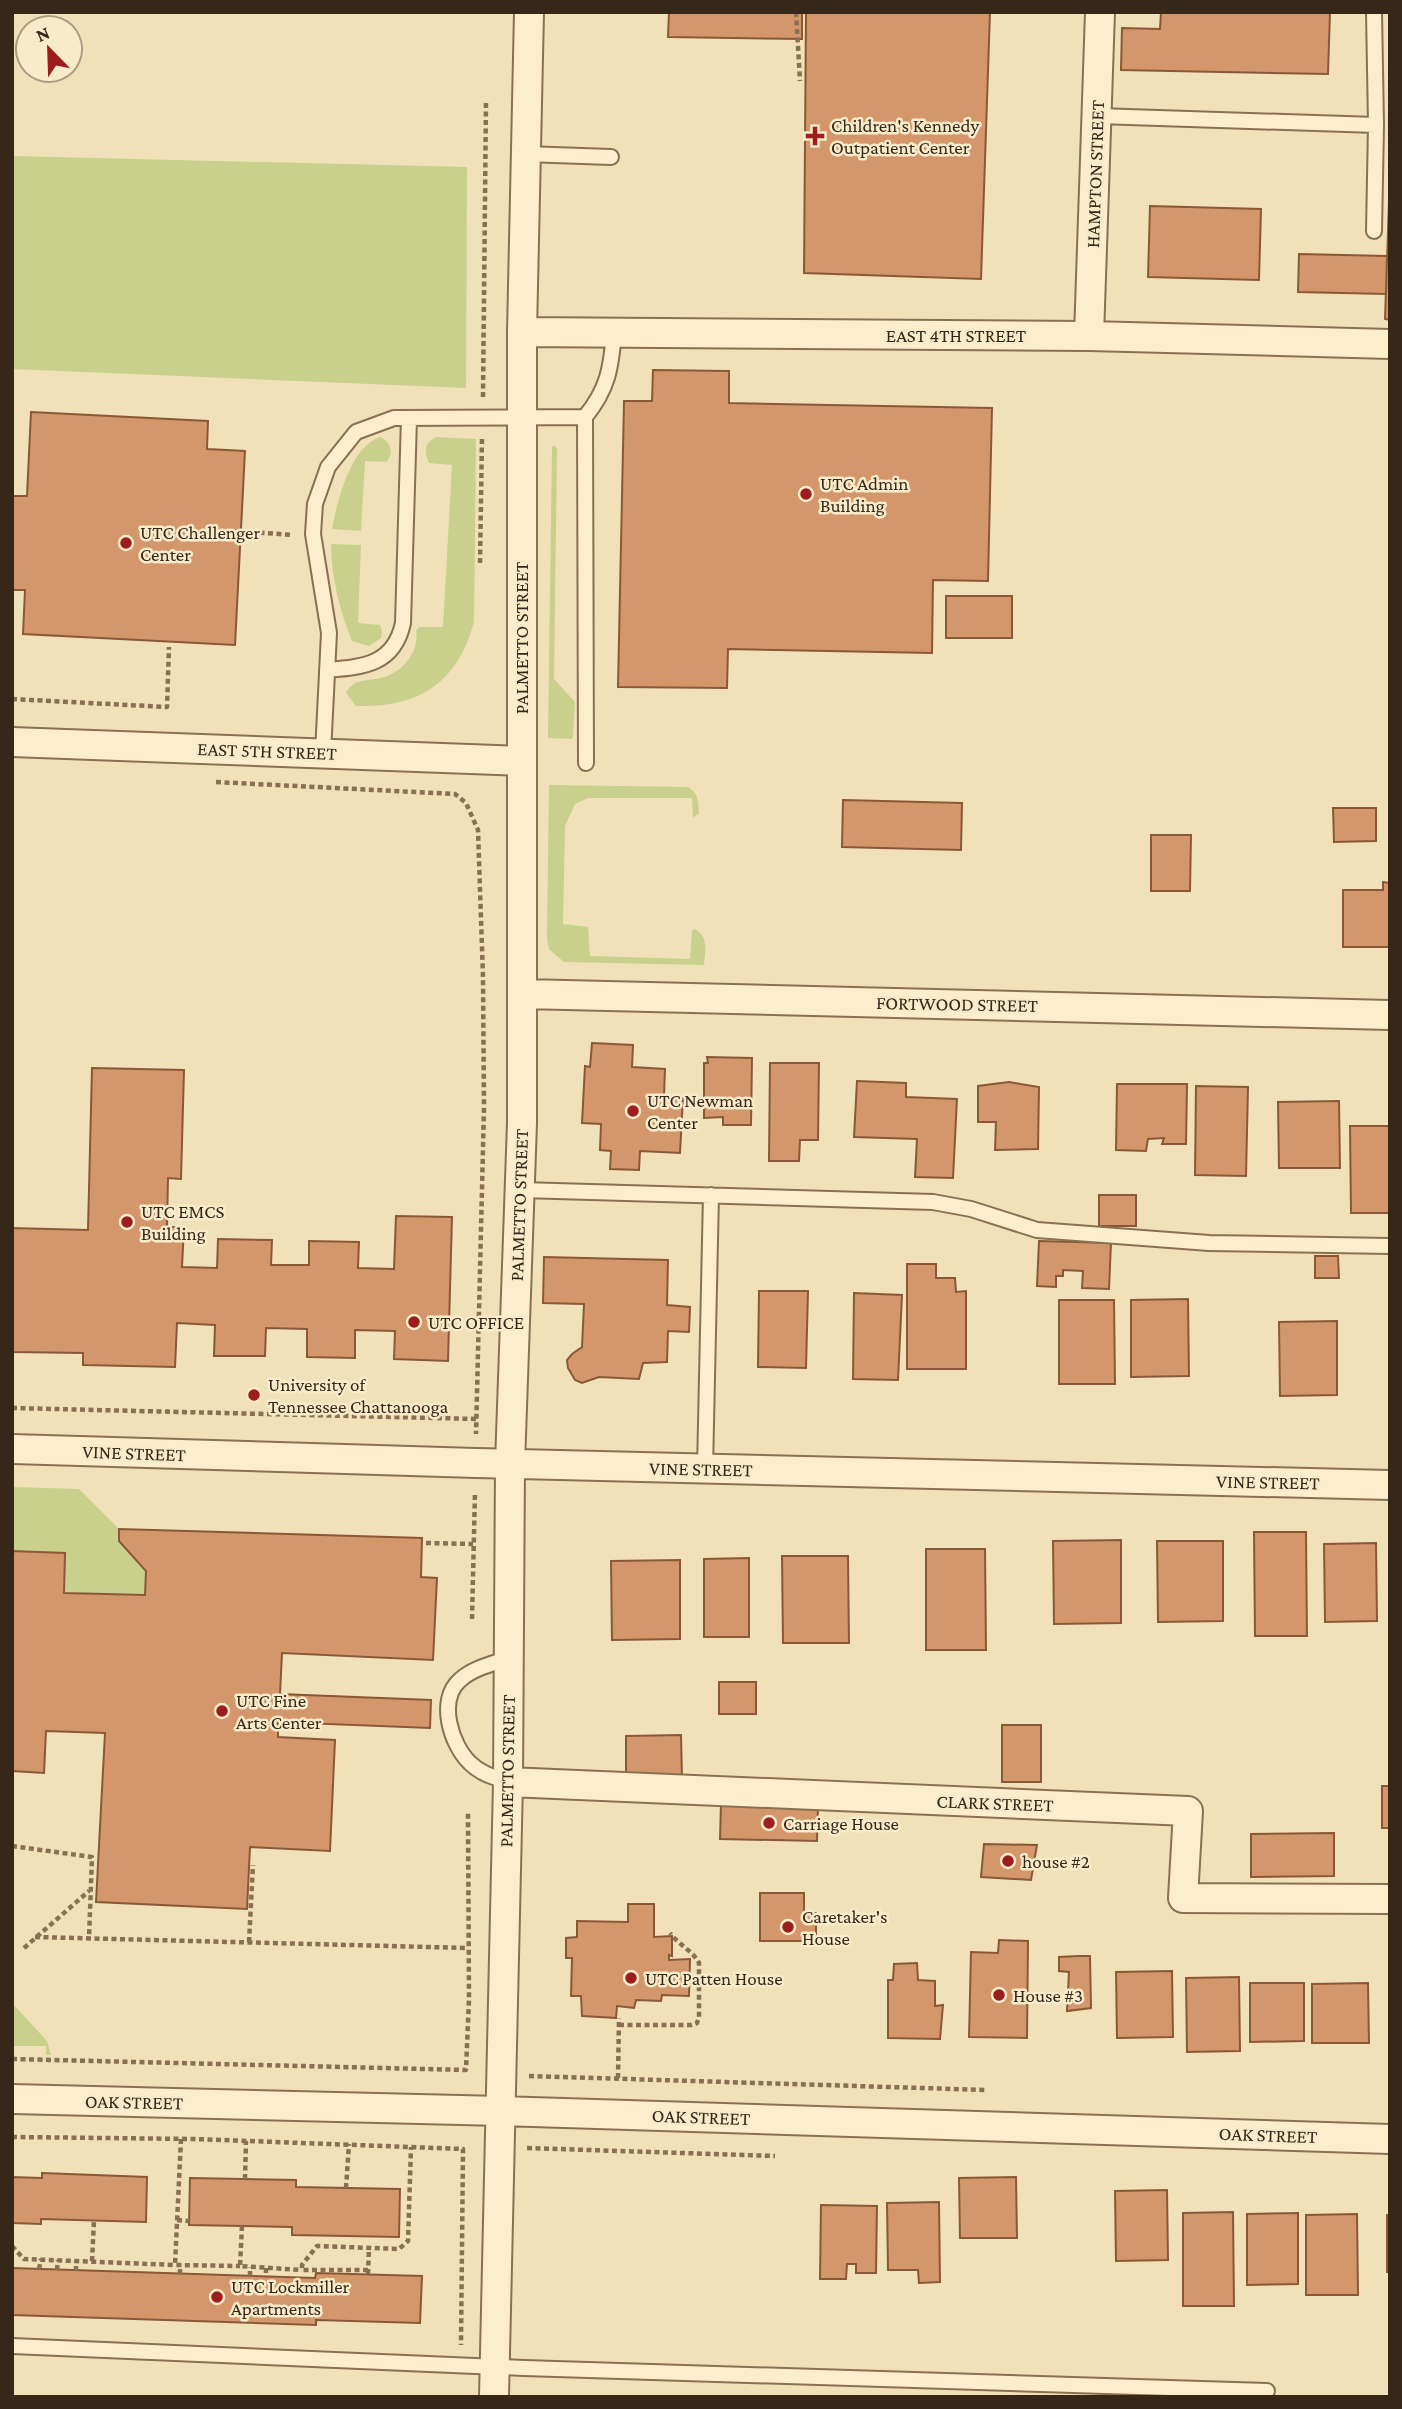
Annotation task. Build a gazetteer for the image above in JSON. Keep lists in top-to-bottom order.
{
  "streets": {
    "street": [
      "HAMPTON STREET",
      "EAST 4TH STREET",
      "PALMETTO STREET",
      "EAST 5TH STREET",
      "FORTWOOD STREET",
      "VINE STREET",
      "CLARK STREET",
      "OAK STREET"
    ]
  },
  "crossings": [
    ["HAMPTON STREET", "EAST 4TH STREET"],
    ["EAST 4TH STREET", "PALMETTO STREET"],
    ["PALMETTO STREET", "EAST 5TH STREET"],
    ["PALMETTO STREET", "FORTWOOD STREET"],
    ["PALMETTO STREET", "VINE STREET"],
    ["PALMETTO STREET", "CLARK STREET"],
    ["PALMETTO STREET", "OAK STREET"]
  ],
  "places": {
    "health": ["Children's Kennedy Outpatient Center"],
    "other": [
      "UTC Admin Building",
      "UTC Challenger Center",
      "UTC Newman Center",
      "UTC EMCS Building",
      "UTC OFFICE",
      "University of Tennessee Chattanooga",
      "UTC Fine Arts Center",
      "Carriage House",
      "house #2",
      "Caretaker's House",
      "UTC Patten House",
      "House #3",
      "UTC Lockmiller Apartments"
    ]
  },
  "north": "top left"
}
